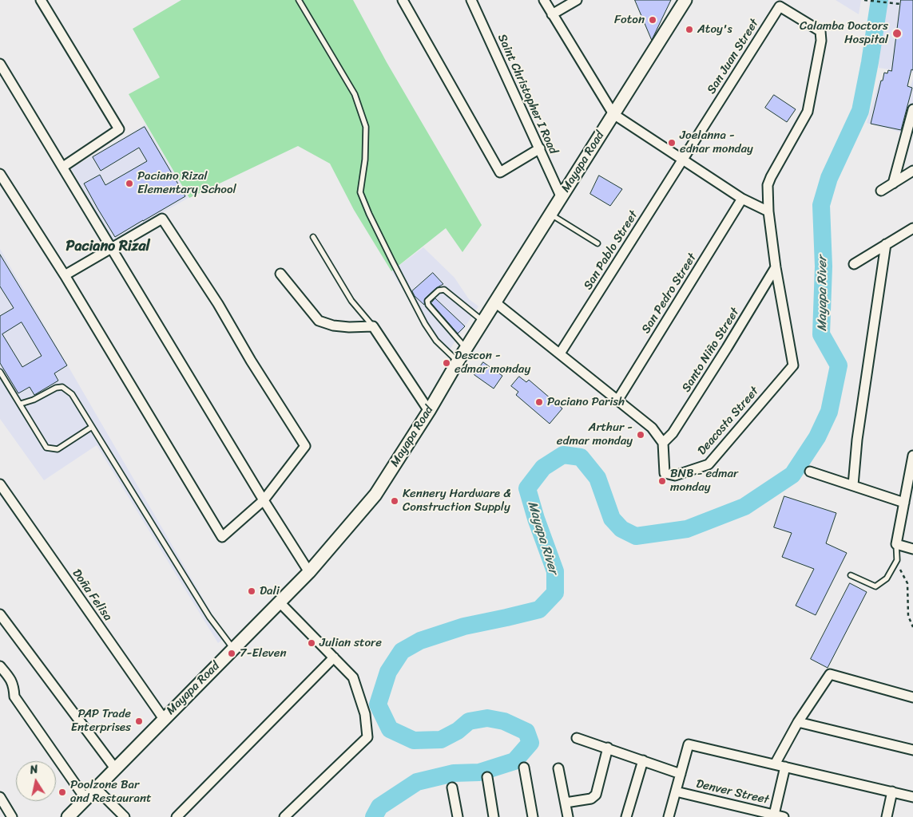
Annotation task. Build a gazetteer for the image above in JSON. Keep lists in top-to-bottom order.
{
  "streets": {
    "main road": ["Mayapa Road"],
    "street": [
      "San Juan Street",
      "Saint Christopher I Road",
      "San Pablo Street",
      "San Pedro Street",
      "Santo Niño Street",
      "Deacosta Street",
      "Doña Felisa",
      "Denver Street"
    ]
  },
  "crossings": [
    ["San Juan Street", "San Pablo Street"],
    ["San Juan Street", "Deacosta Street"],
    ["Saint Christopher I Road", "Mayapa Road"],
    ["Mayapa Road", "Doña Felisa"],
    ["Santo Niño Street", "Deacosta Street"]
  ],
  "districts": ["Paciano Rizal"],
  "water": ["Mayapa River"],
  "places": [
    "Foton",
    "Atoy's",
    "Calamba Doctors Hospital",
    "Joelanna - ednar monday",
    "Paciano Rizal Elementary School",
    "Descon - edmar monday",
    "Paciano Parish",
    "Arthur - edmar monday",
    "BNB - edmar monday",
    "Kennery Hardware & Construction Supply",
    "Dali",
    "Julian store",
    "7-Eleven",
    "PAP Trade Enterprises",
    "Poolzone Bar and Restaurant"
  ],
  "north": "top"
}
